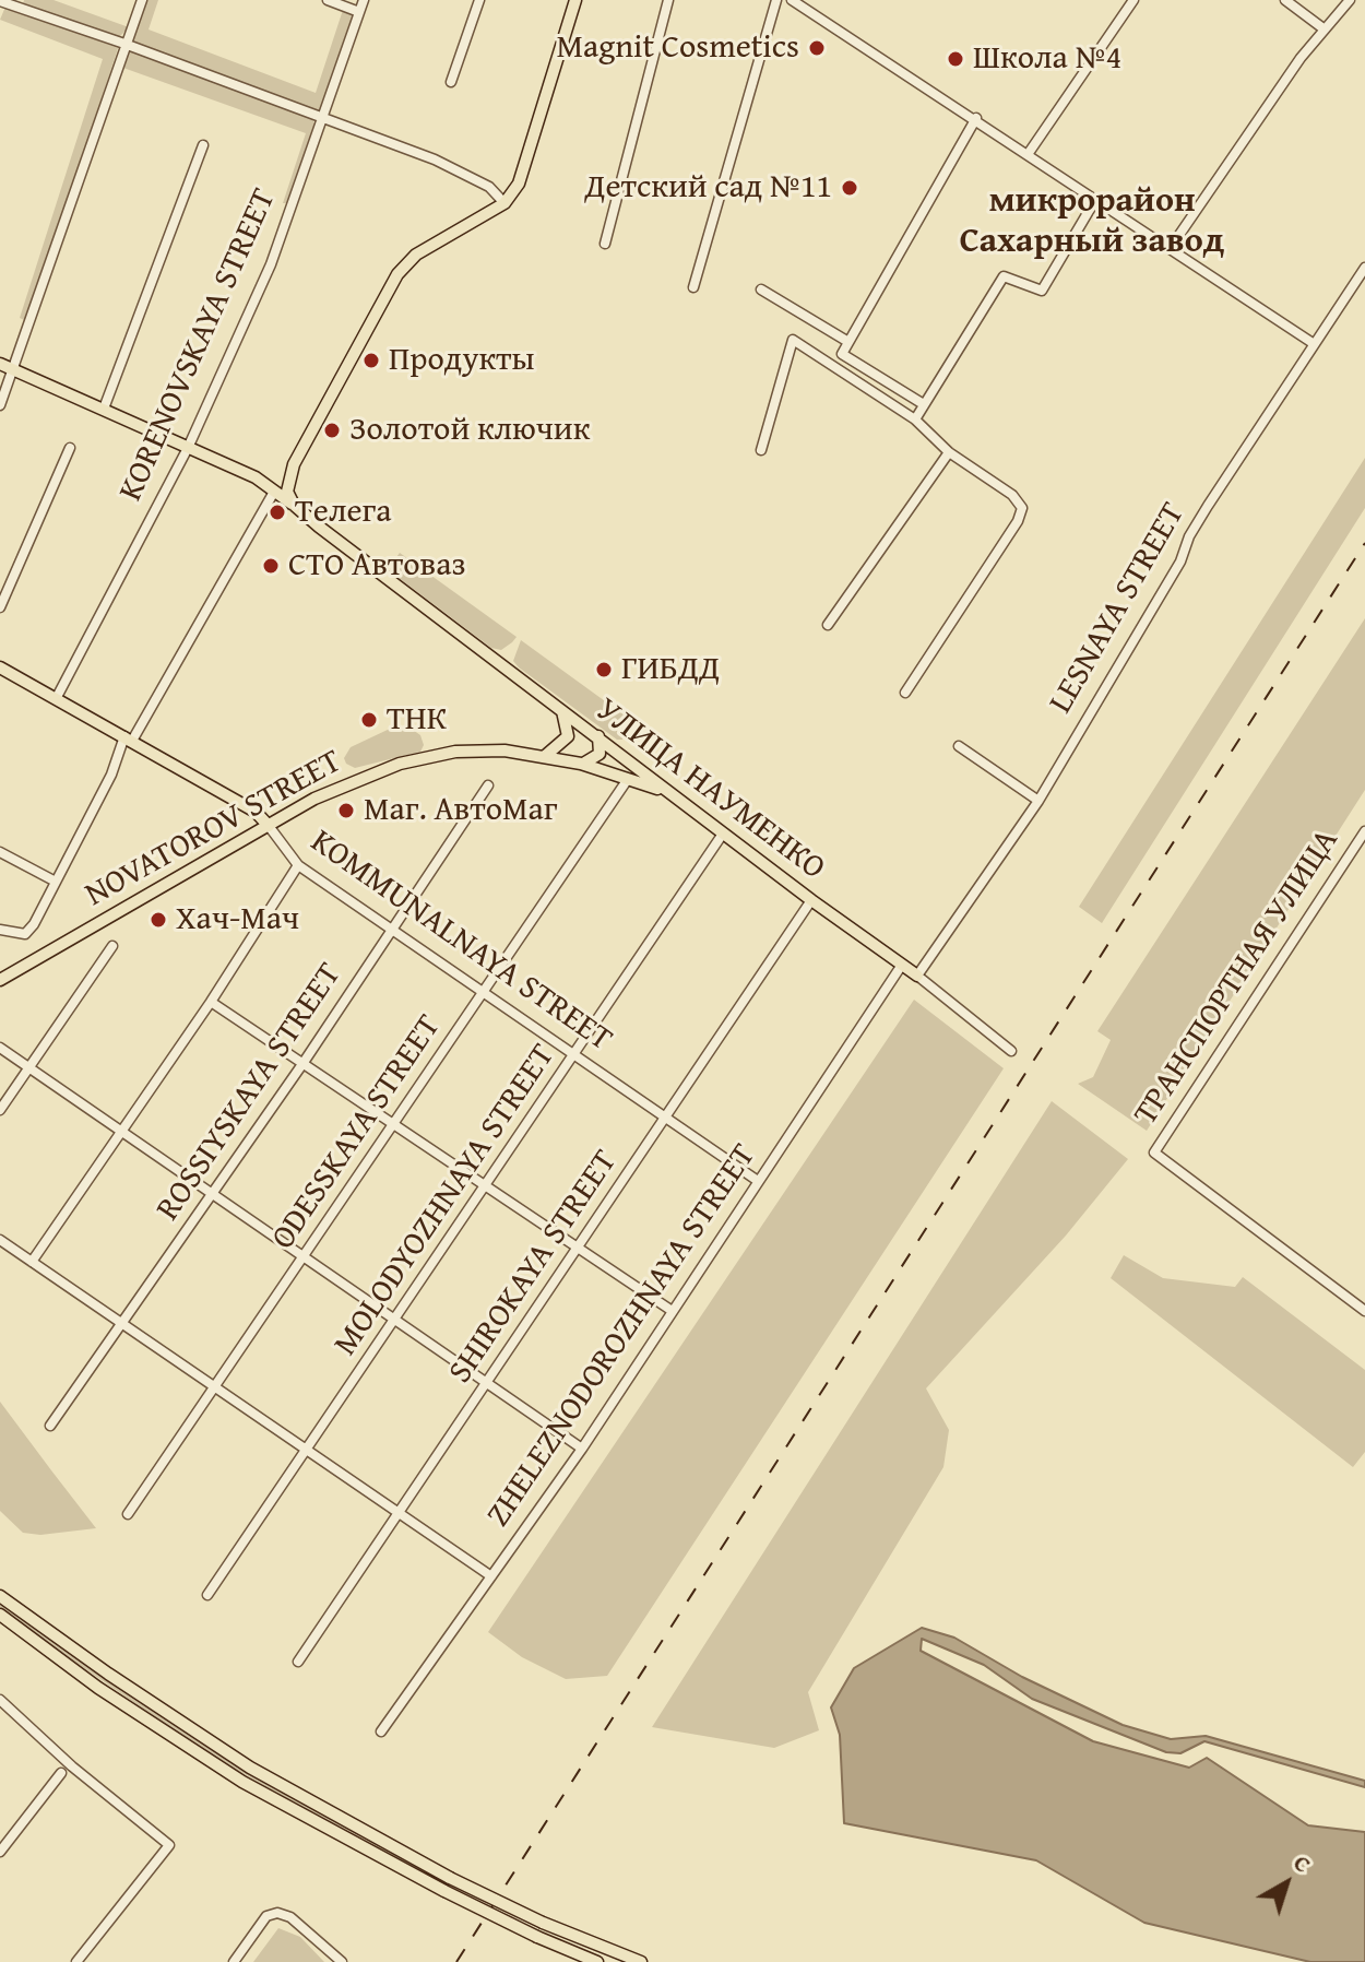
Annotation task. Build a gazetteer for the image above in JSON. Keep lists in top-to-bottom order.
{
  "streets": {
    "main road": ["УЛИЦА НАУМЕНКО", "NOVATOROV STREET", "KOMMUNALNAYA STREET"],
    "street": [
      "KORENOVSKAYA STREET",
      "LESNAYA STREET",
      "ТРАНСПОРТНАЯ УЛИЦА",
      "ROSSIYSKAYA STREET",
      "ODESSKAYA STREET",
      "MOLODYOZHNAYA STREET",
      "SHIROKAYA STREET",
      "ZHELEZNODOROZHNAYA STREET"
    ]
  },
  "crossings": [
    ["KORENOVSKAYA STREET", "УЛИЦА НАУМЕНКО"],
    ["KORENOVSKAYA STREET", "KOMMUNALNAYA STREET"],
    ["LESNAYA STREET", "УЛИЦА НАУМЕНКО"],
    ["УЛИЦА НАУМЕНКО", "NOVATOROV STREET"],
    ["УЛИЦА НАУМЕНКО", "MOLODYOZHNAYA STREET"],
    ["УЛИЦА НАУМЕНКО", "SHIROKAYA STREET"],
    ["УЛИЦА НАУМЕНКО", "ZHELEZNODOROZHNAYA STREET"],
    ["NOVATOROV STREET", "KOMMUNALNAYA STREET"],
    ["NOVATOROV STREET", "ODESSKAYA STREET"],
    ["KOMMUNALNAYA STREET", "ROSSIYSKAYA STREET"],
    ["KOMMUNALNAYA STREET", "ODESSKAYA STREET"],
    ["KOMMUNALNAYA STREET", "MOLODYOZHNAYA STREET"],
    ["KOMMUNALNAYA STREET", "SHIROKAYA STREET"],
    ["KOMMUNALNAYA STREET", "ZHELEZNODOROZHNAYA STREET"]
  ],
  "districts": ["микрорайон Сахарный завод"],
  "places": [
    "Magnit Cosmetics",
    "Школа №4",
    "Детский сад №11",
    "Продукты",
    "Золотой ключик",
    "Телега",
    "СТО Автоваз",
    "ГИБДД",
    "ТНК",
    "Маг. АвтоМаг",
    "Хач-Мач"
  ],
  "north": "top right"
}
